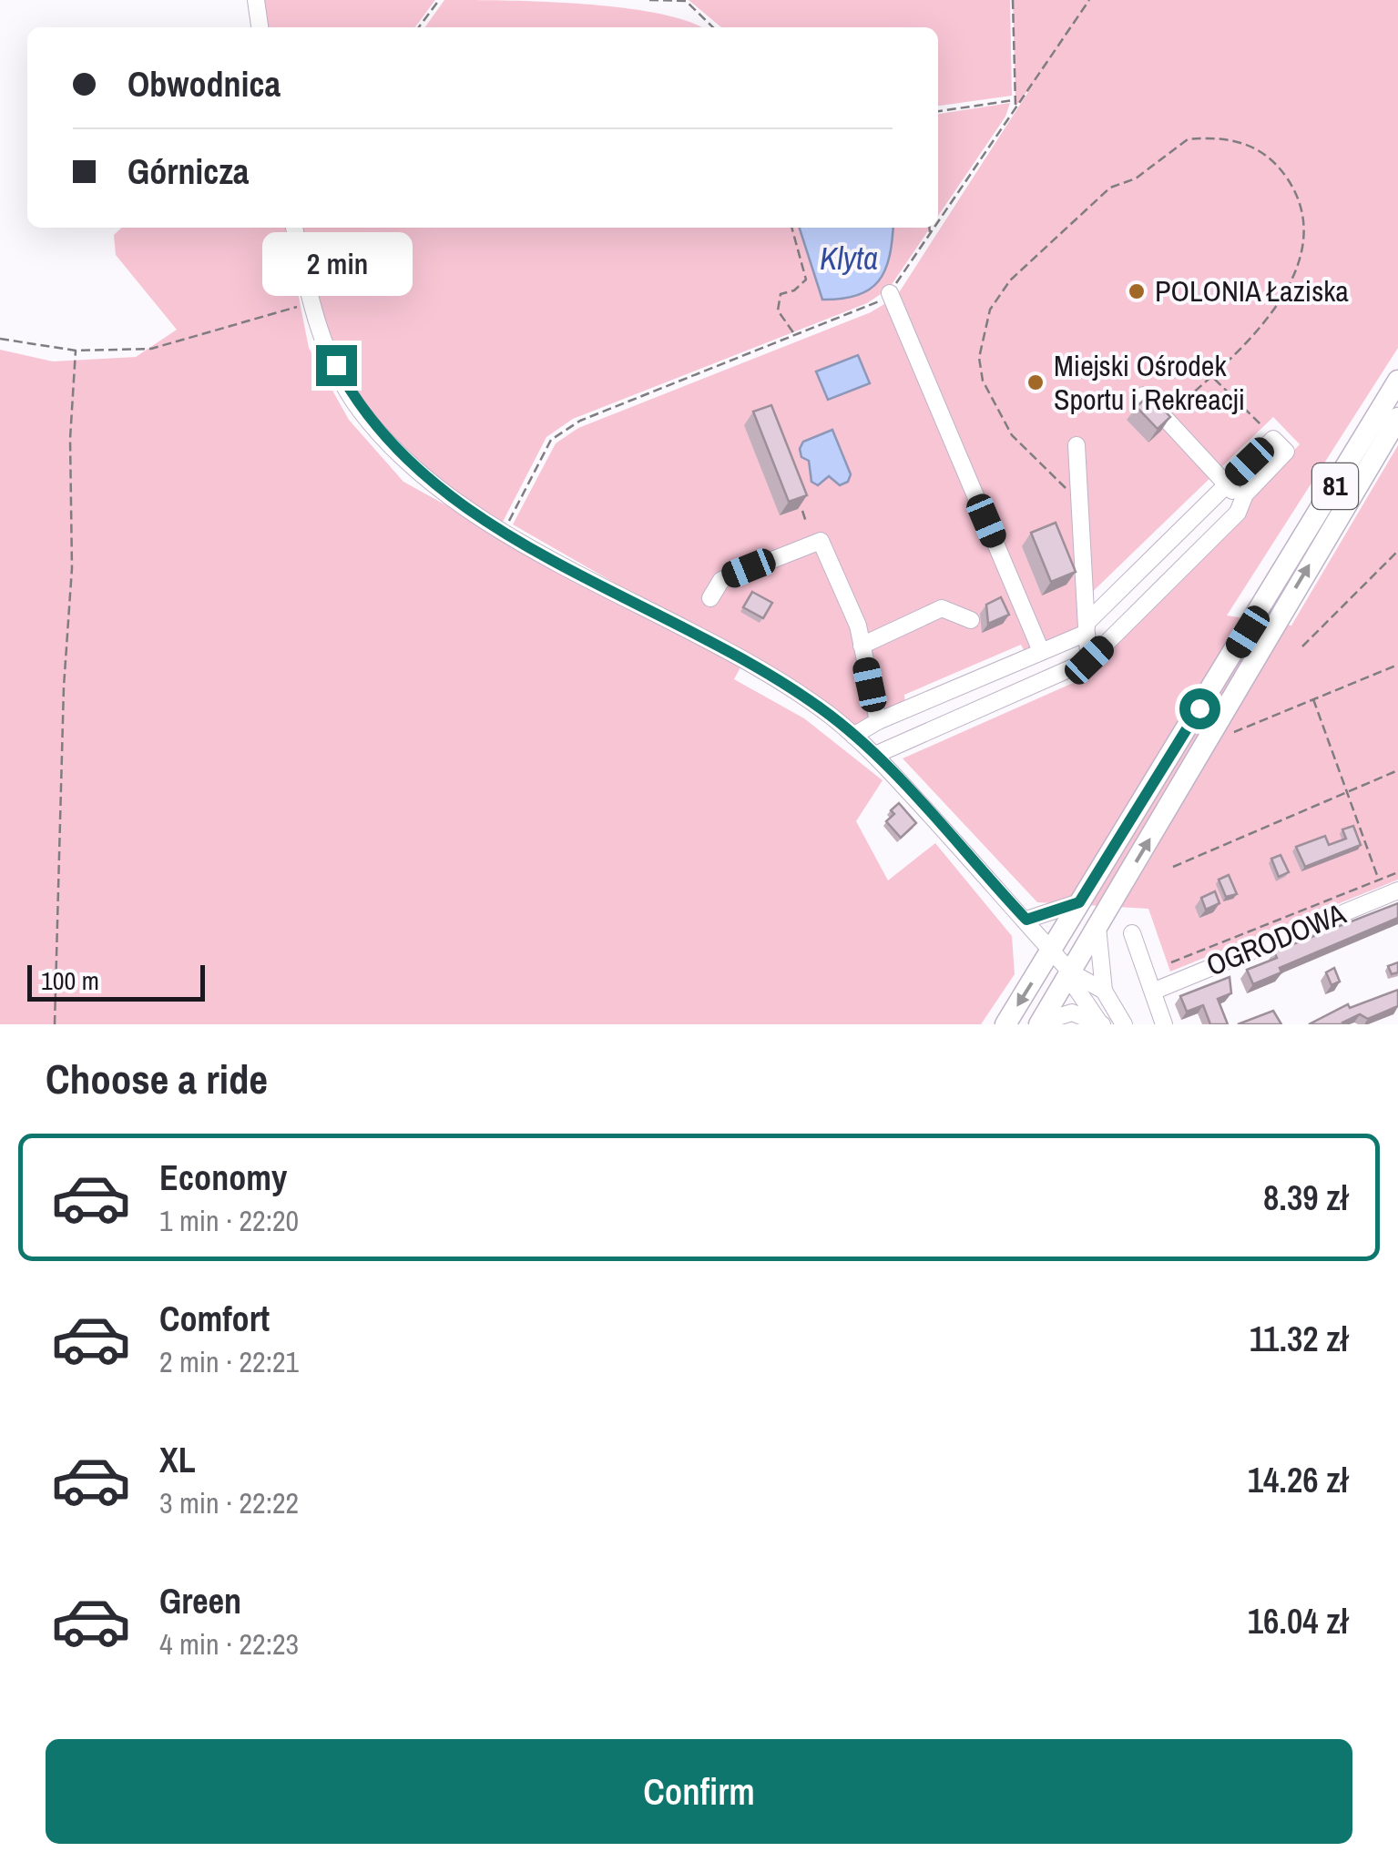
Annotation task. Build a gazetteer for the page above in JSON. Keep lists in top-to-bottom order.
{
  "streets": {
    "main road": ["81"],
    "street": ["OGRODOWA"]
  },
  "water": ["Klyta"],
  "places": ["POLONIA Łaziska", "Miejski Ośrodek Sportu i Rekreacji"],
  "scale_bar": "100 m",
  "page": {
    "banner": ["Obwodnica", "Górnicza"],
    "bubble": "2 min",
    "scale": "100 m",
    "heading": "Choose a ride",
    "list": [
      {
        "name": "Economy",
        "note": "1 min · 22:20",
        "value": "8.39 zł"
      },
      {
        "name": "Comfort",
        "note": "2 min · 22:21",
        "value": "11.32 zł"
      },
      {
        "name": "XL",
        "note": "3 min · 22:22",
        "value": "14.26 zł"
      },
      {
        "name": "Green",
        "note": "4 min · 22:23",
        "value": "16.04 zł"
      }
    ],
    "buttons": "Confirm"
  }
}
